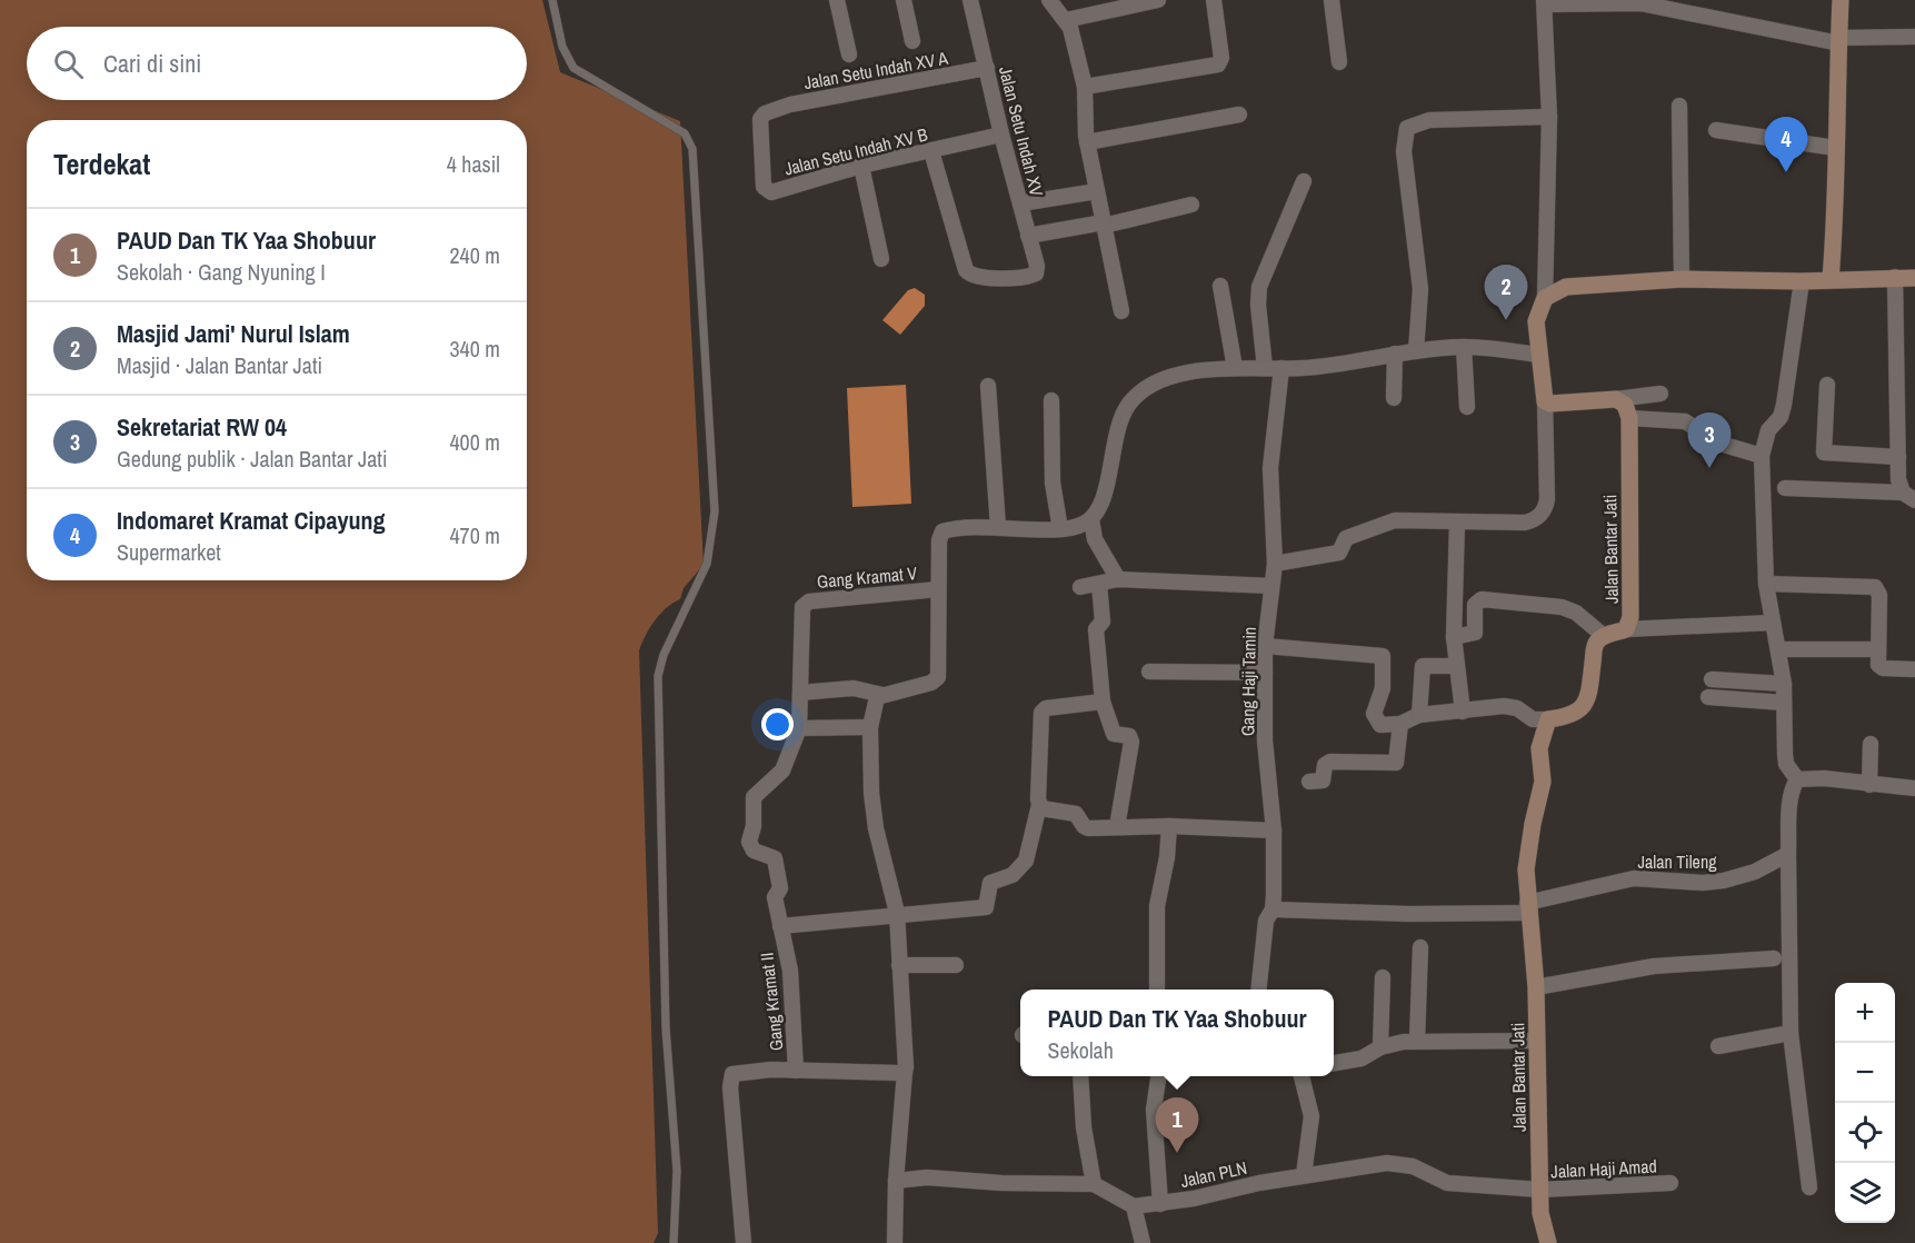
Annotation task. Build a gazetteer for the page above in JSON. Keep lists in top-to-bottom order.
{
  "streets": {
    "street": [
      "Jalan Setu Indah XV A",
      "Jalan Setu Indah XV",
      "Jalan Setu Indah XV B",
      "Jalan Bantar Jati",
      "Gang Kramat V",
      "Gang Haji Tamin",
      "Jalan Tileng",
      "Gang Kramat II",
      "Jalan Haji Amad",
      "Jalan PLN"
    ]
  },
  "crossings": [
    ["Jalan Setu Indah XV A", "Jalan Setu Indah XV"],
    ["Jalan Setu Indah XV A", "Jalan Setu Indah XV B"],
    ["Jalan Setu Indah XV", "Jalan Setu Indah XV B"],
    ["Jalan Bantar Jati", "Jalan Tileng"],
    ["Jalan Bantar Jati", "Jalan Haji Amad"],
    ["Jalan Bantar Jati", "Jalan PLN"],
    ["Gang Kramat V", "Gang Kramat II"],
    ["Gang Haji Tamin", "Jalan Tileng"],
    ["Jalan Haji Amad", "Jalan PLN"]
  ],
  "page": {
    "search": "Cari di sini",
    "pins": [
      "4",
      "2",
      "3",
      "1"
    ],
    "heading": ["Terdekat", "4 hasil"],
    "list": [
      {
        "mark": "1",
        "name": "PAUD Dan TK Yaa Shobuur",
        "note": "Sekolah · Gang Nyuning I",
        "value": "240 m"
      },
      {
        "mark": "2",
        "name": "Masjid Jami' Nurul Islam",
        "note": "Masjid · Jalan Bantar Jati",
        "value": "340 m"
      },
      {
        "mark": "3",
        "name": "Sekretariat RW 04",
        "note": "Gedung publik · Jalan Bantar Jati",
        "value": "400 m"
      },
      {
        "mark": "4",
        "name": "Indomaret Kramat Cipayung",
        "note": "Supermarket",
        "value": "470 m"
      }
    ],
    "map_buttons": ["+", "−"],
    "popup": ["PAUD Dan TK Yaa Shobuur", "Sekolah"]
  }
}
